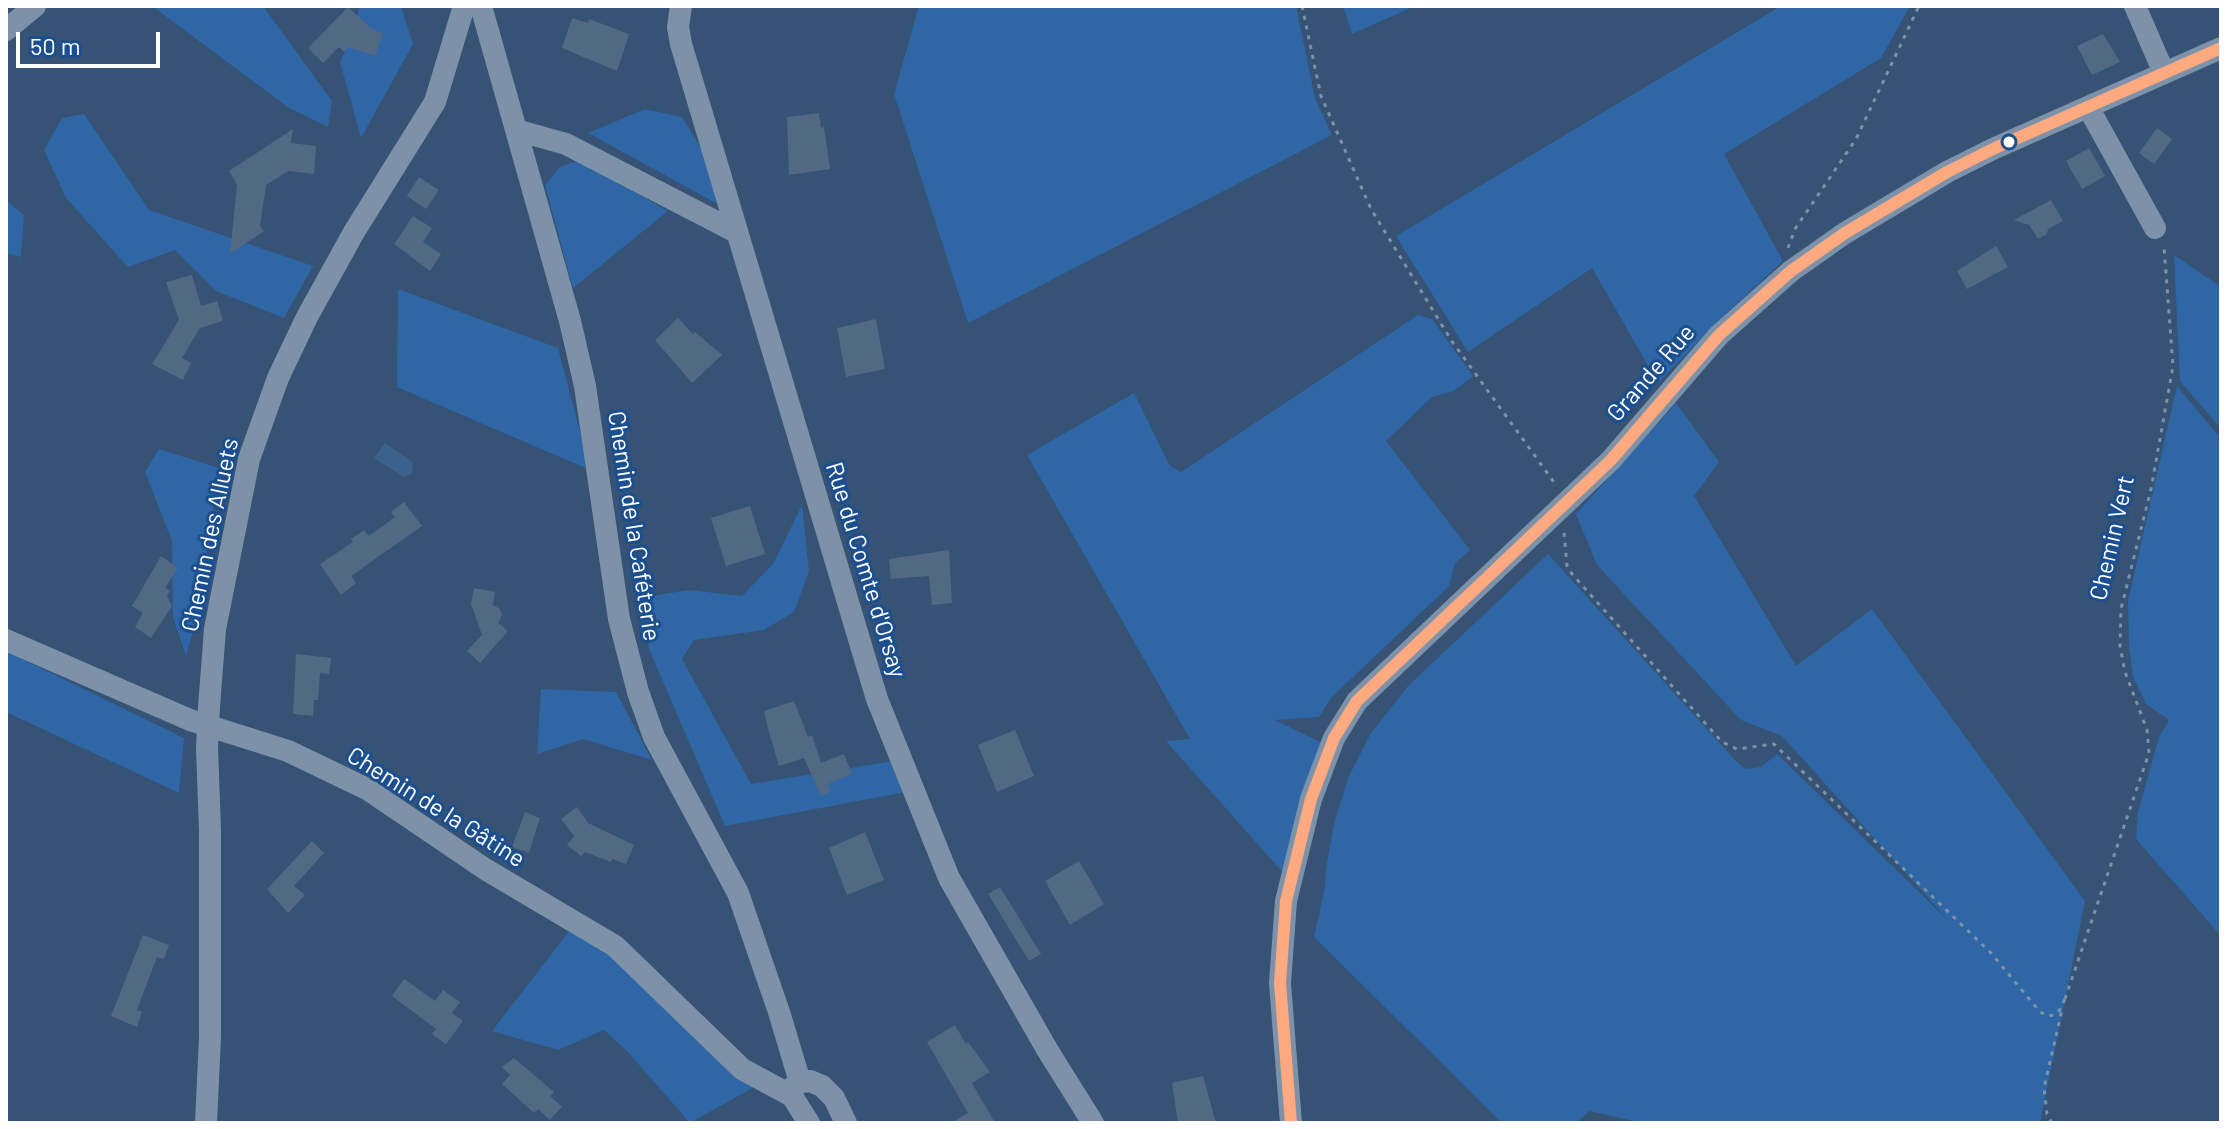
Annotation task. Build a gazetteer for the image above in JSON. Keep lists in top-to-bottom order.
{
  "streets": {
    "street": [
      "Grande Rue",
      "Chemin de la Caféterie",
      "Chemin des Alluets",
      "Rue du Comte d'Orsay",
      "Chemin de la Gâtine"
    ],
    "path": ["Chemin Vert"]
  },
  "crossings": [
    ["Chemin de la Caféterie", "Chemin de la Gâtine"],
    ["Chemin des Alluets", "Chemin de la Gâtine"]
  ],
  "scale_bar": "50 m"
}
